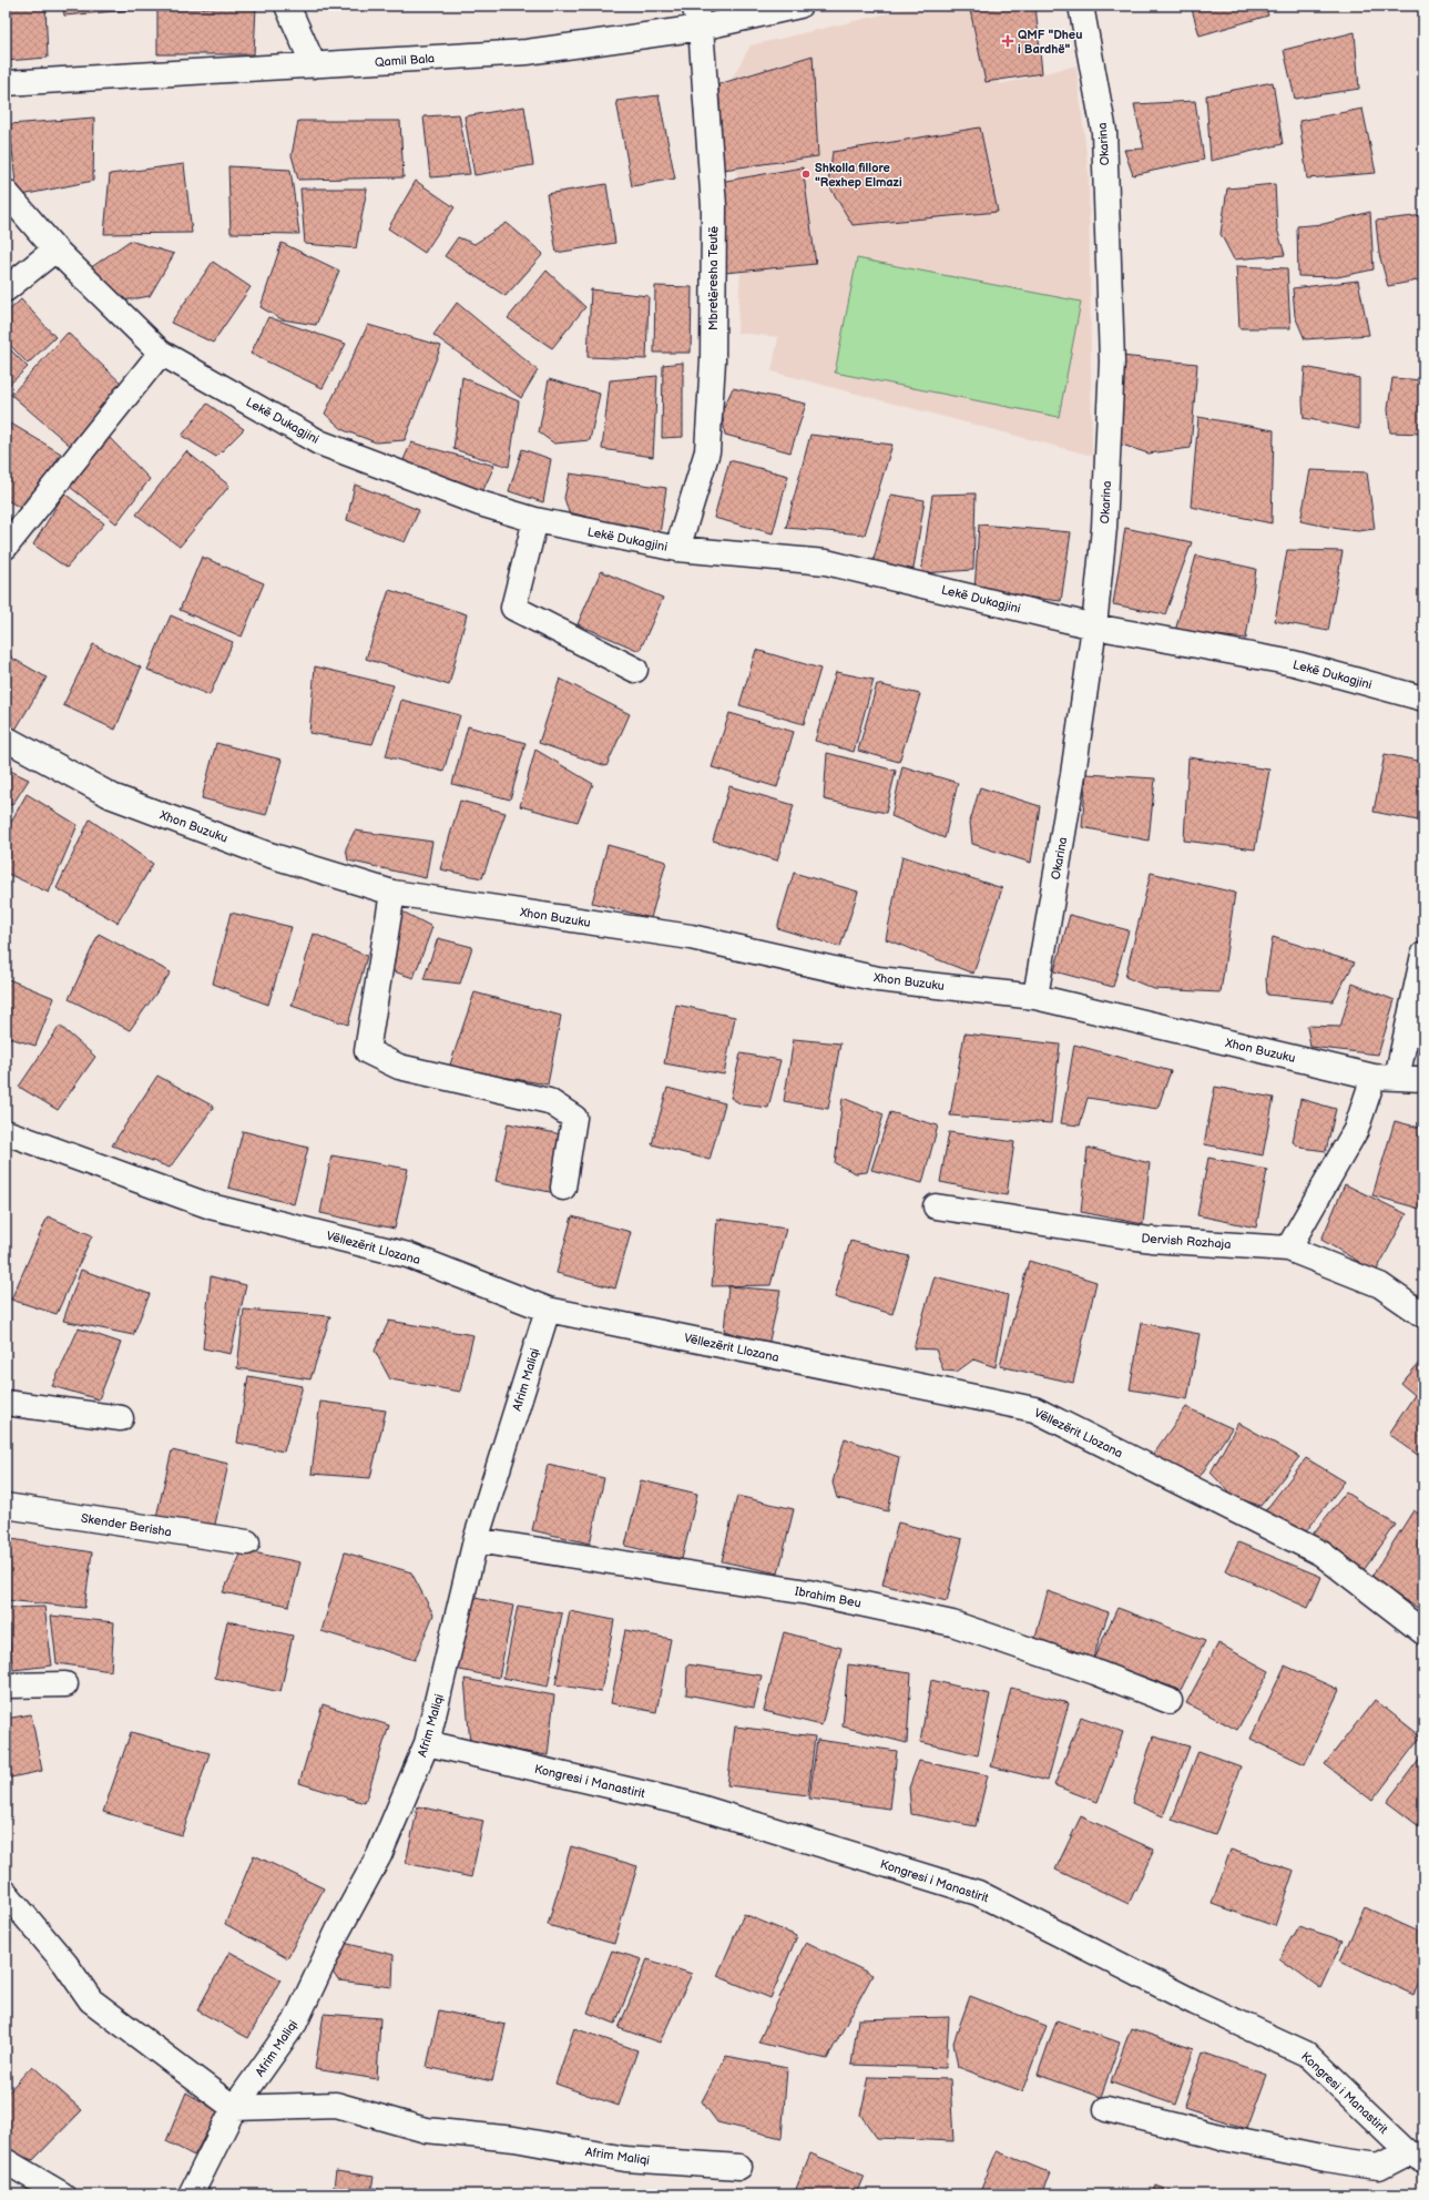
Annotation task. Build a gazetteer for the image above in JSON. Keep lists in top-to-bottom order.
{
  "streets": {
    "street": [
      "Qamil Bala",
      "Okarina",
      "Mbretëresha Teutë",
      "Lekë Dukagjini",
      "Xhon Buzuku",
      "Dervish Rozhaja",
      "Vëllezërit Llozana",
      "Afrim Maliqi",
      "Skender Berisha",
      "Ibrahim Beu",
      "Kongresi i Manastirit"
    ]
  },
  "crossings": [
    ["Qamil Bala", "Mbretëresha Teutë"],
    ["Okarina", "Lekë Dukagjini"],
    ["Okarina", "Xhon Buzuku"],
    ["Mbretëresha Teutë", "Lekë Dukagjini"],
    ["Vëllezërit Llozana", "Afrim Maliqi"],
    ["Afrim Maliqi", "Ibrahim Beu"],
    ["Afrim Maliqi", "Kongresi i Manastirit"]
  ],
  "places": {
    "health": ["QMF \"Dheu i Bardhë\""],
    "other": ["Shkolla fillore \"Rexhep Elmazi"]
  }
}
